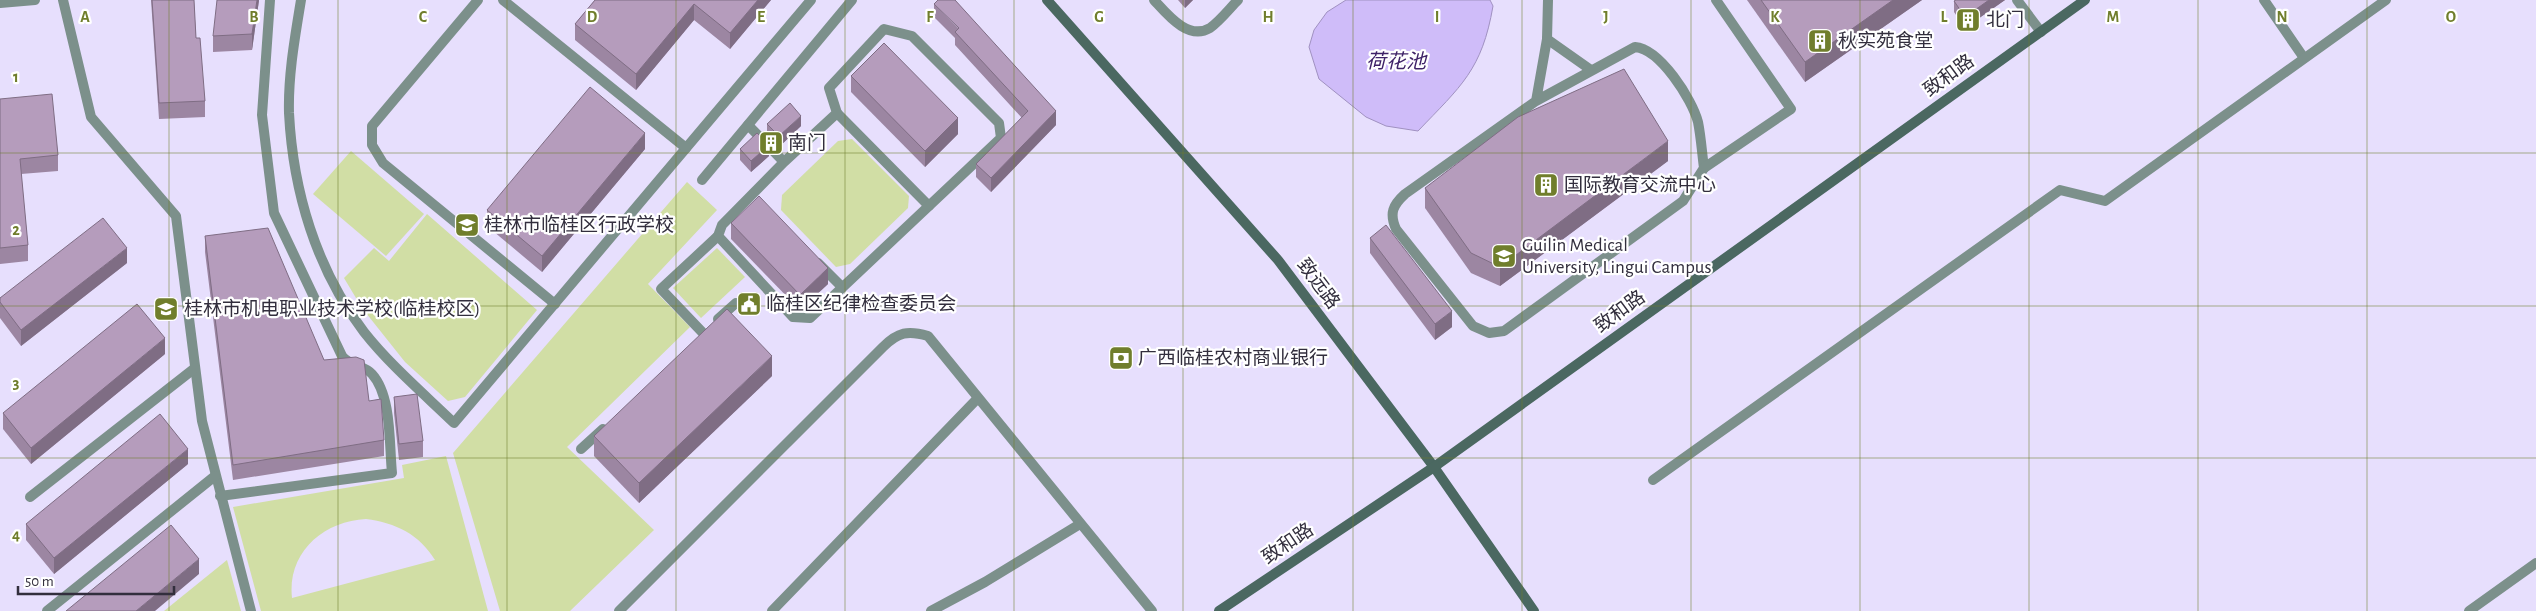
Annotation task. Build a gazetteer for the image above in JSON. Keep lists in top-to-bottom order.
{
  "streets": {
    "main road": ["致和路", "致远路"]
  },
  "crossings": [
    ["致和路", "致远路"]
  ],
  "water": ["荷花池"],
  "places": {
    "building": [
      "北门",
      "秋实苑食堂",
      "南门",
      "国际教育交流中心"
    ],
    "school or university": ["桂林市临桂区行政学校", "Guilin Medical University, Lingui Campus", "桂林市机电职业技术学校(临桂校区)"],
    "public building": ["临桂区纪律检查委员会"],
    "bank": ["广西临桂农村商业银行"]
  },
  "scale_bar": "50 m",
  "grid": {
    "columns": [
      "A",
      "B",
      "C",
      "D",
      "E",
      "F",
      "G",
      "H",
      "I",
      "J",
      "K",
      "L",
      "M",
      "N",
      "O"
    ],
    "rows": [
      "1",
      "2",
      "3",
      "4"
    ]
  }
}
